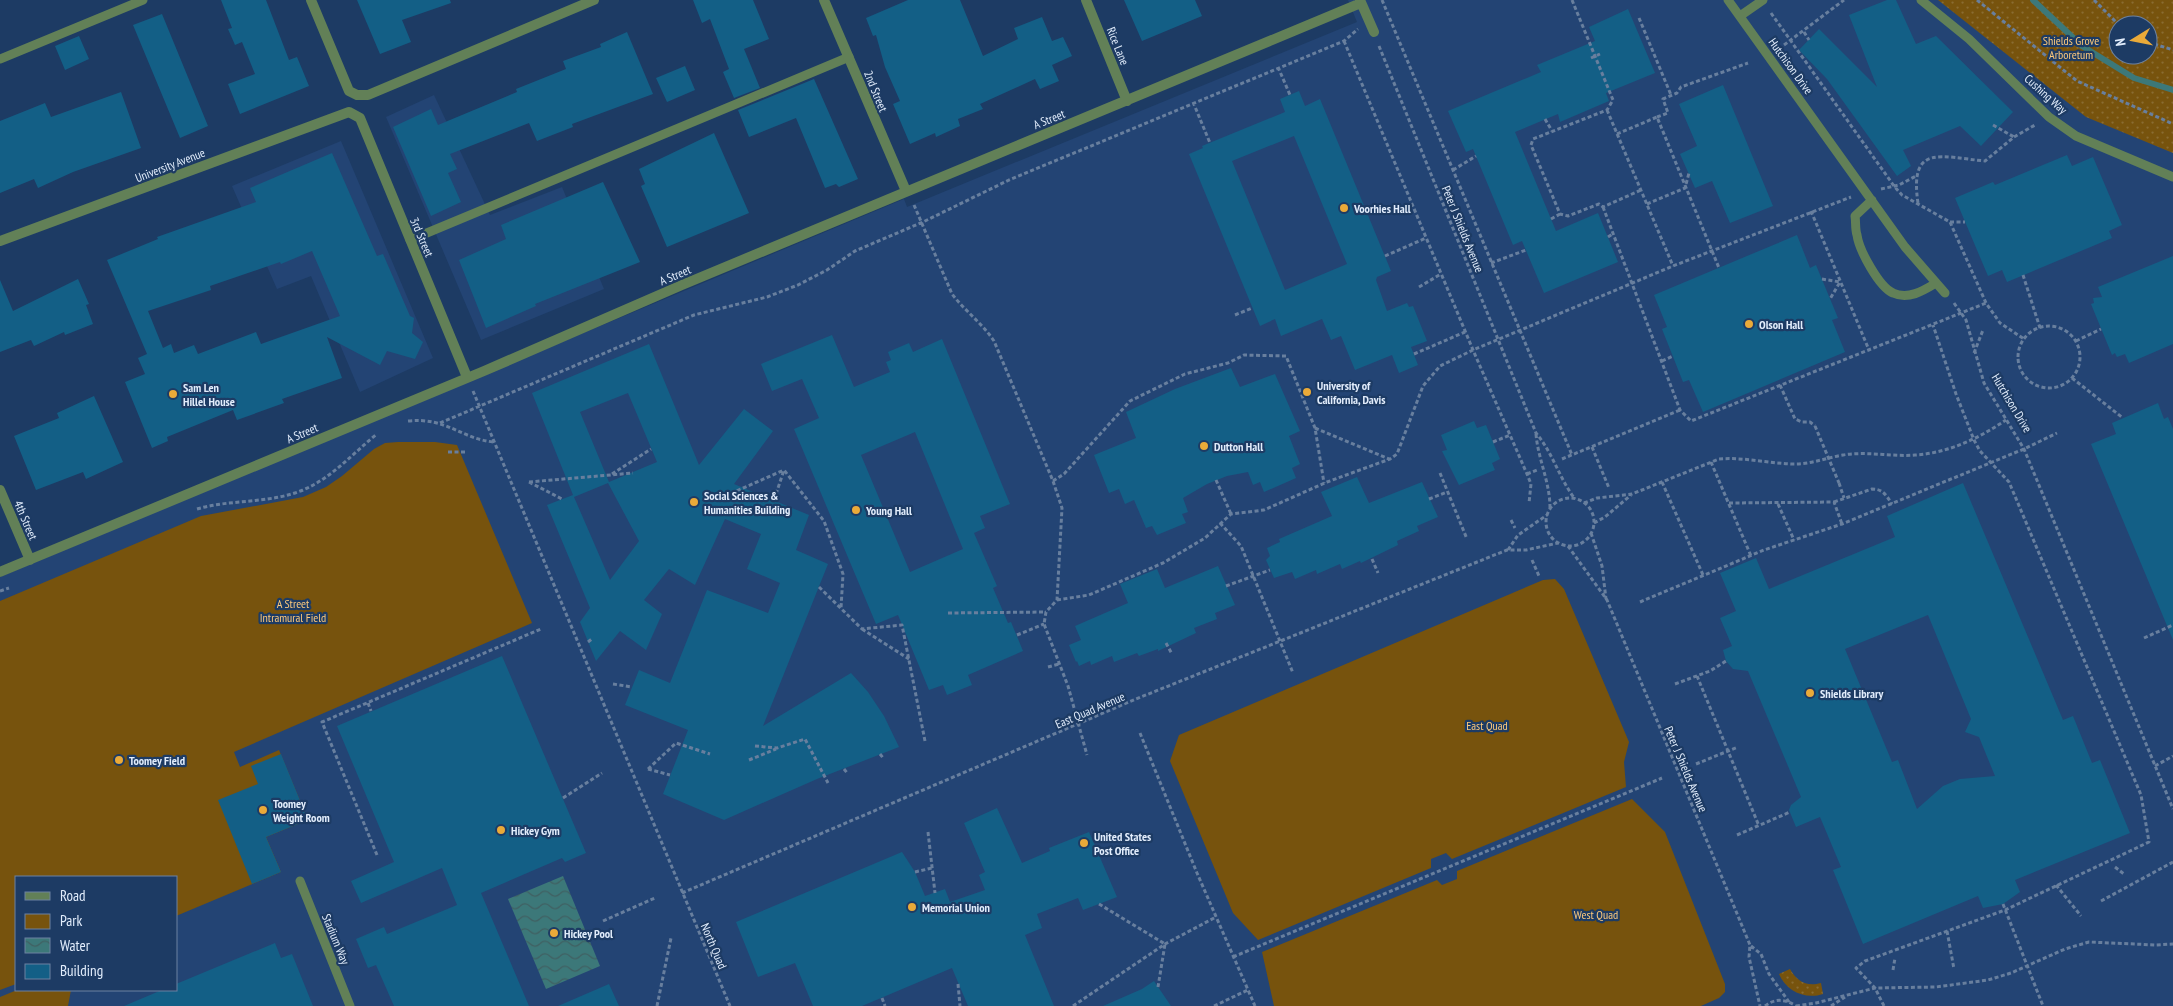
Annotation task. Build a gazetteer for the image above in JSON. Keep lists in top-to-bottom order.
{
  "streets": {
    "street": [
      "Rice Lane",
      "2nd Street",
      "A Street",
      "University Avenue",
      "3rd Street",
      "4th Street"
    ],
    "lane": ["Hutchison Drive", "Cushing Way", "Stadium Way"],
    "path": ["Peter J Shields Avenue", "East Quad Avenue", "North Quad"]
  },
  "crossings": [
    ["Rice Lane", "A Street"],
    ["2nd Street", "A Street"],
    ["A Street", "3rd Street"],
    ["A Street", "4th Street"],
    ["A Street", "North Quad"],
    ["University Avenue", "3rd Street"],
    ["Peter J Shields Avenue", "East Quad Avenue"],
    ["3rd Street", "North Quad"],
    ["East Quad Avenue", "North Quad"]
  ],
  "parks": [
    "Shields Grove Arboretum",
    "A Street Intramural Field",
    "East Quad",
    "West Quad"
  ],
  "places": [
    "Voorhies Hall",
    "Olson Hall",
    "University of California, Davis",
    "Sam Len Hillel House",
    "Dutton Hall",
    "Social Sciences & Humanities Building",
    "Young Hall",
    "Shields Library",
    "Toomey Field",
    "Toomey Weight Room",
    "Hickey Gym",
    "United States Post Office",
    "Memorial Union",
    "Hickey Pool"
  ],
  "legend": [
    "Road",
    "Park",
    "Water",
    "Building"
  ],
  "north": "left"
}
